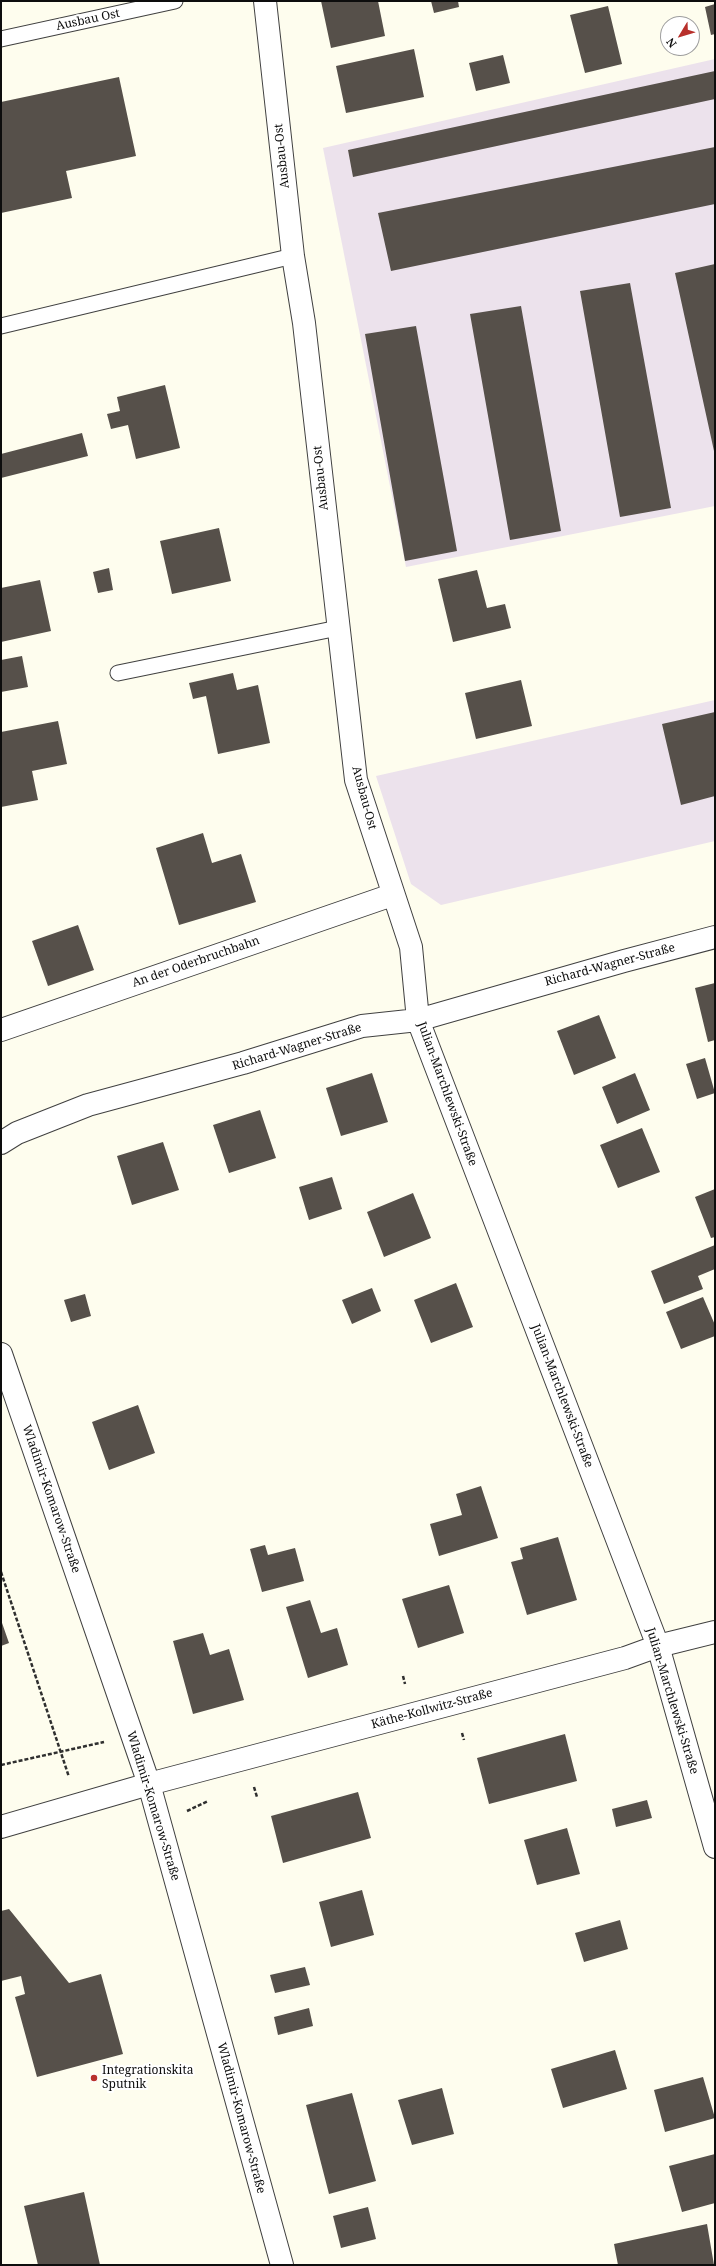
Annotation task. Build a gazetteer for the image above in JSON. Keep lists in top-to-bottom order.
{
  "streets": {
    "street": [
      "Ausbau-Ost",
      "An der Oderbruchbahn",
      "Richard-Wagner-Straße",
      "Julian-Marchlewski-Straße",
      "Wladimir-Komarow-Straße",
      "Käthe-Kollwitz-Straße"
    ],
    "lane": ["Ausbau Ost"]
  },
  "crossings": [
    ["Ausbau-Ost", "An der Oderbruchbahn"],
    ["Ausbau-Ost", "Julian-Marchlewski-Straße"],
    ["Richard-Wagner-Straße", "Julian-Marchlewski-Straße"],
    ["Julian-Marchlewski-Straße", "Käthe-Kollwitz-Straße"],
    ["Wladimir-Komarow-Straße", "Käthe-Kollwitz-Straße"]
  ],
  "places": ["Integrationskita Sputnik"],
  "north": "bottom left"
}
